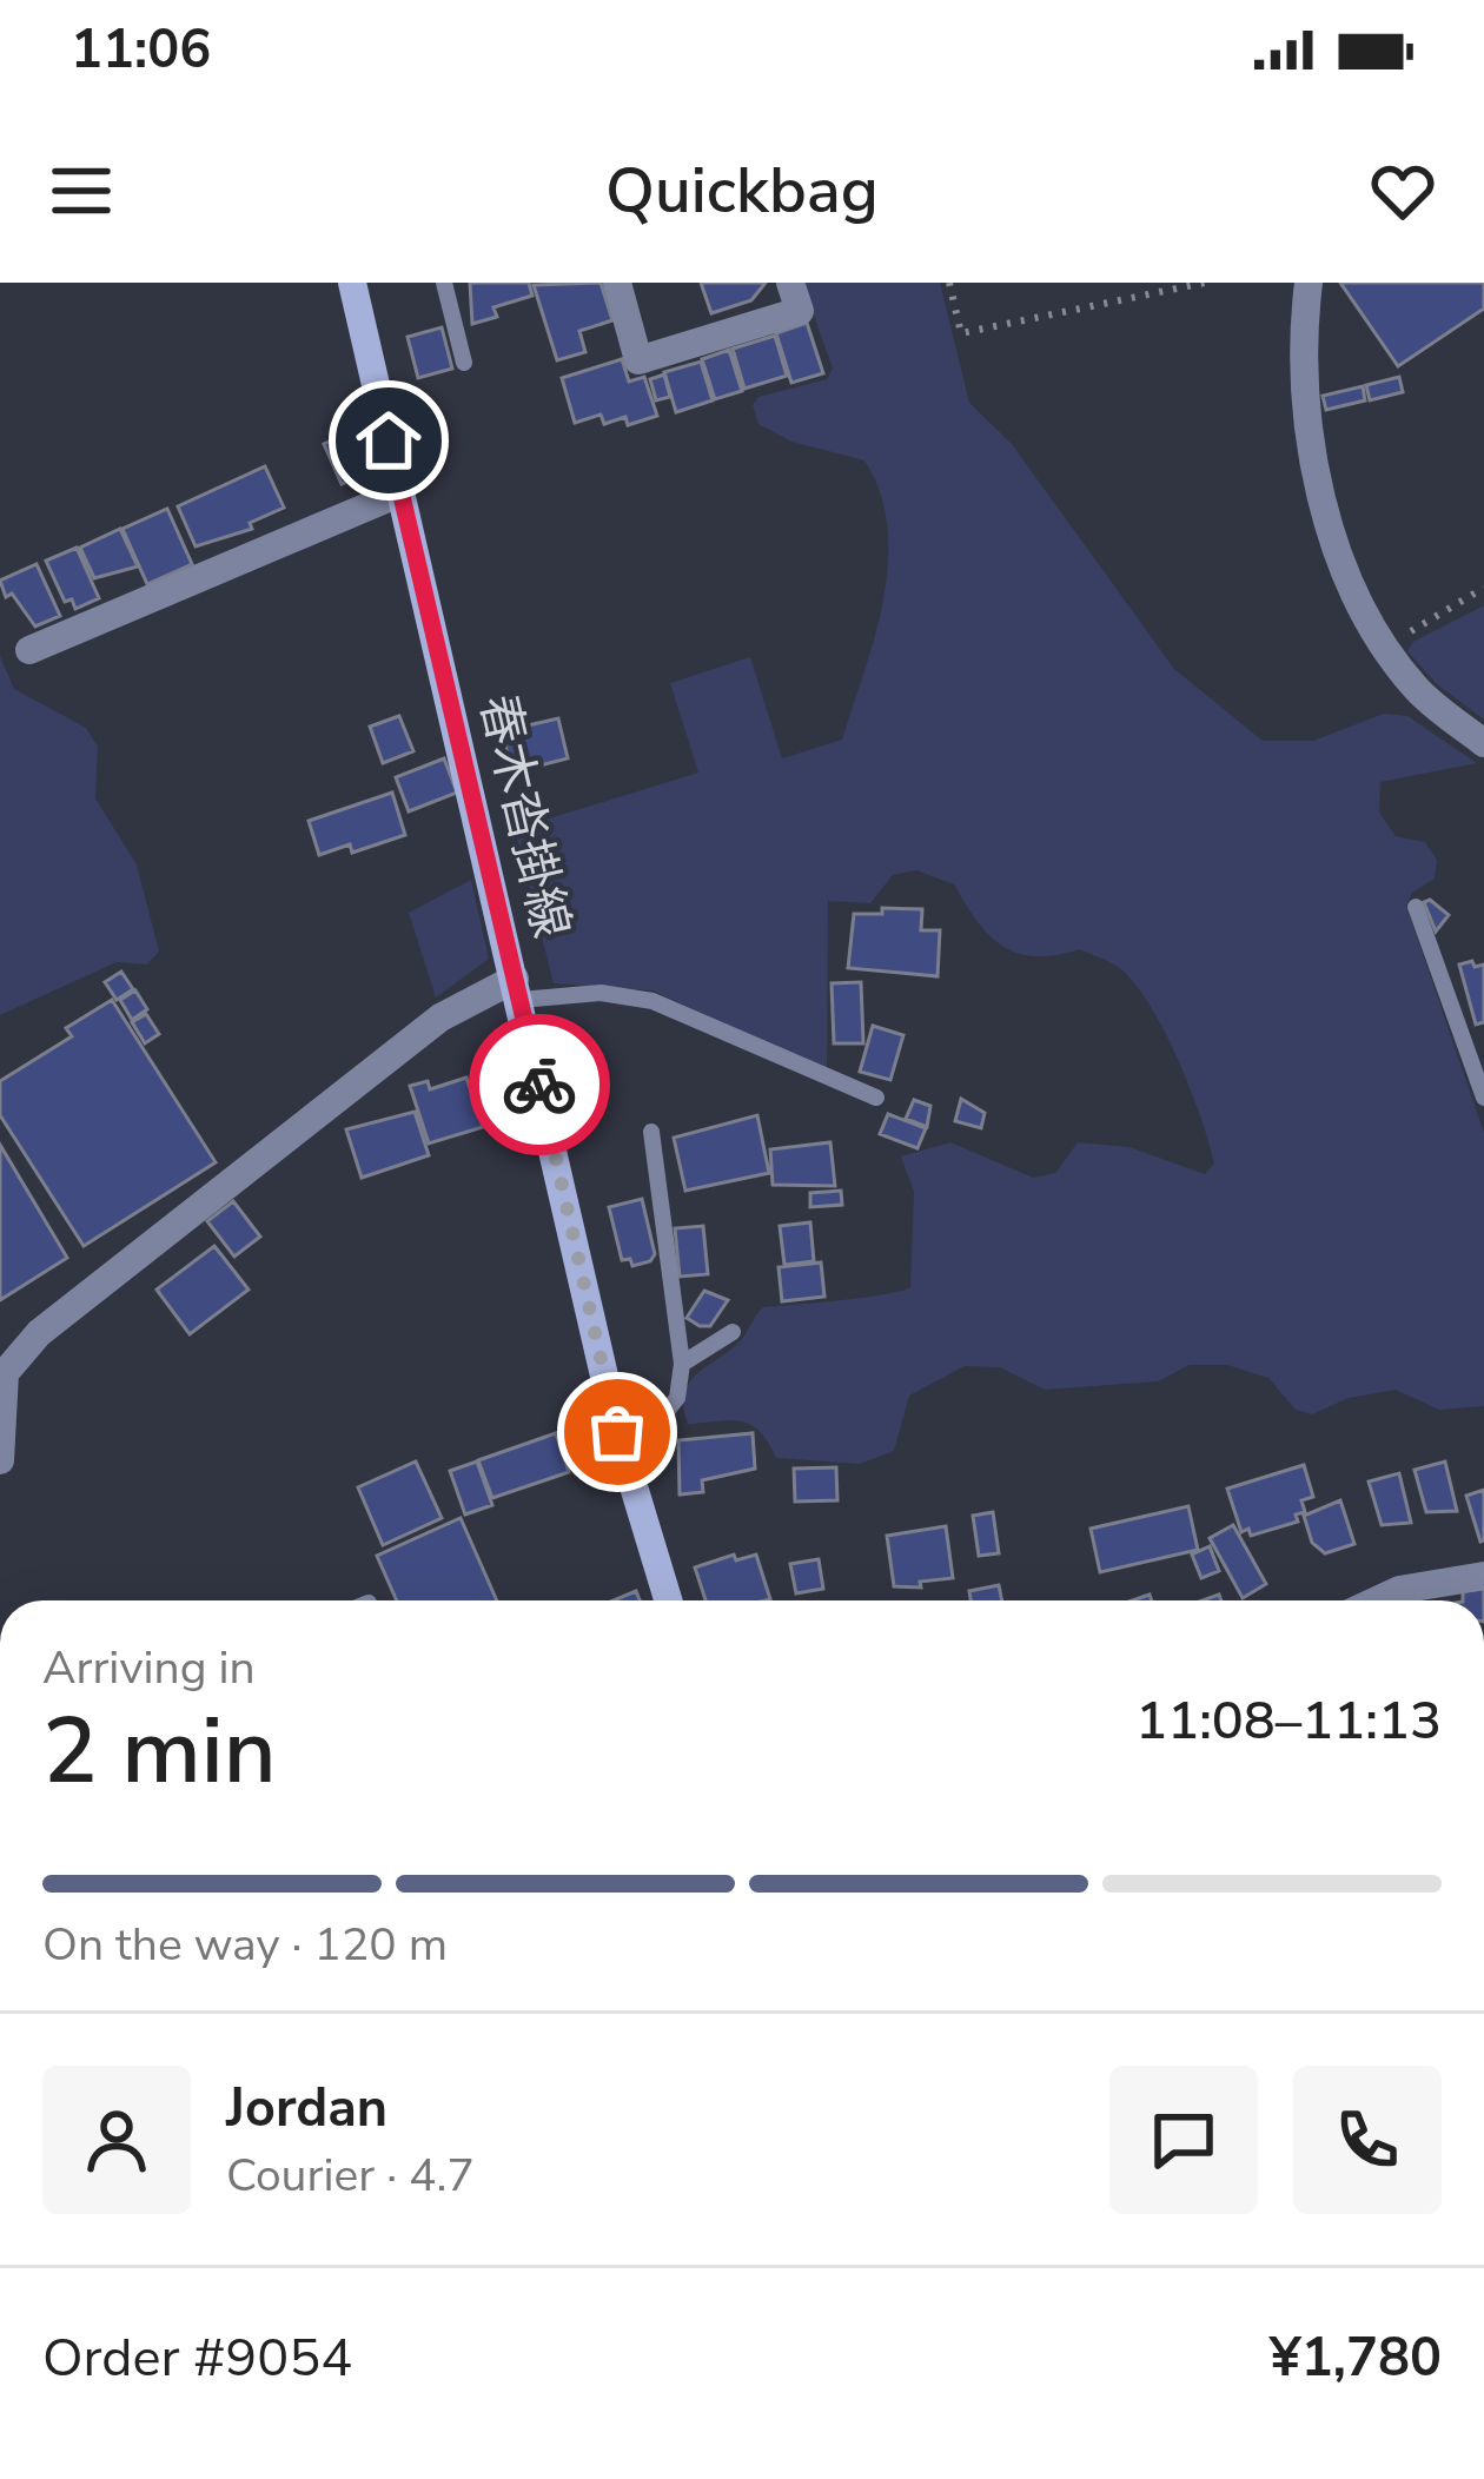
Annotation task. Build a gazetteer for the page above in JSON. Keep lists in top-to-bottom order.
{
  "streets": {
    "main road": ["春木沓掛線"]
  },
  "page": {
    "status": "11:06",
    "header": "Quickbag",
    "heading": ["2 min", "Arriving in", "11:08–11:13"],
    "panel": [
      "Jordan",
      "Courier · 4.7",
      "Order #9054",
      "¥1,780"
    ],
    "bar": "On the way · 120 m"
  }
}
